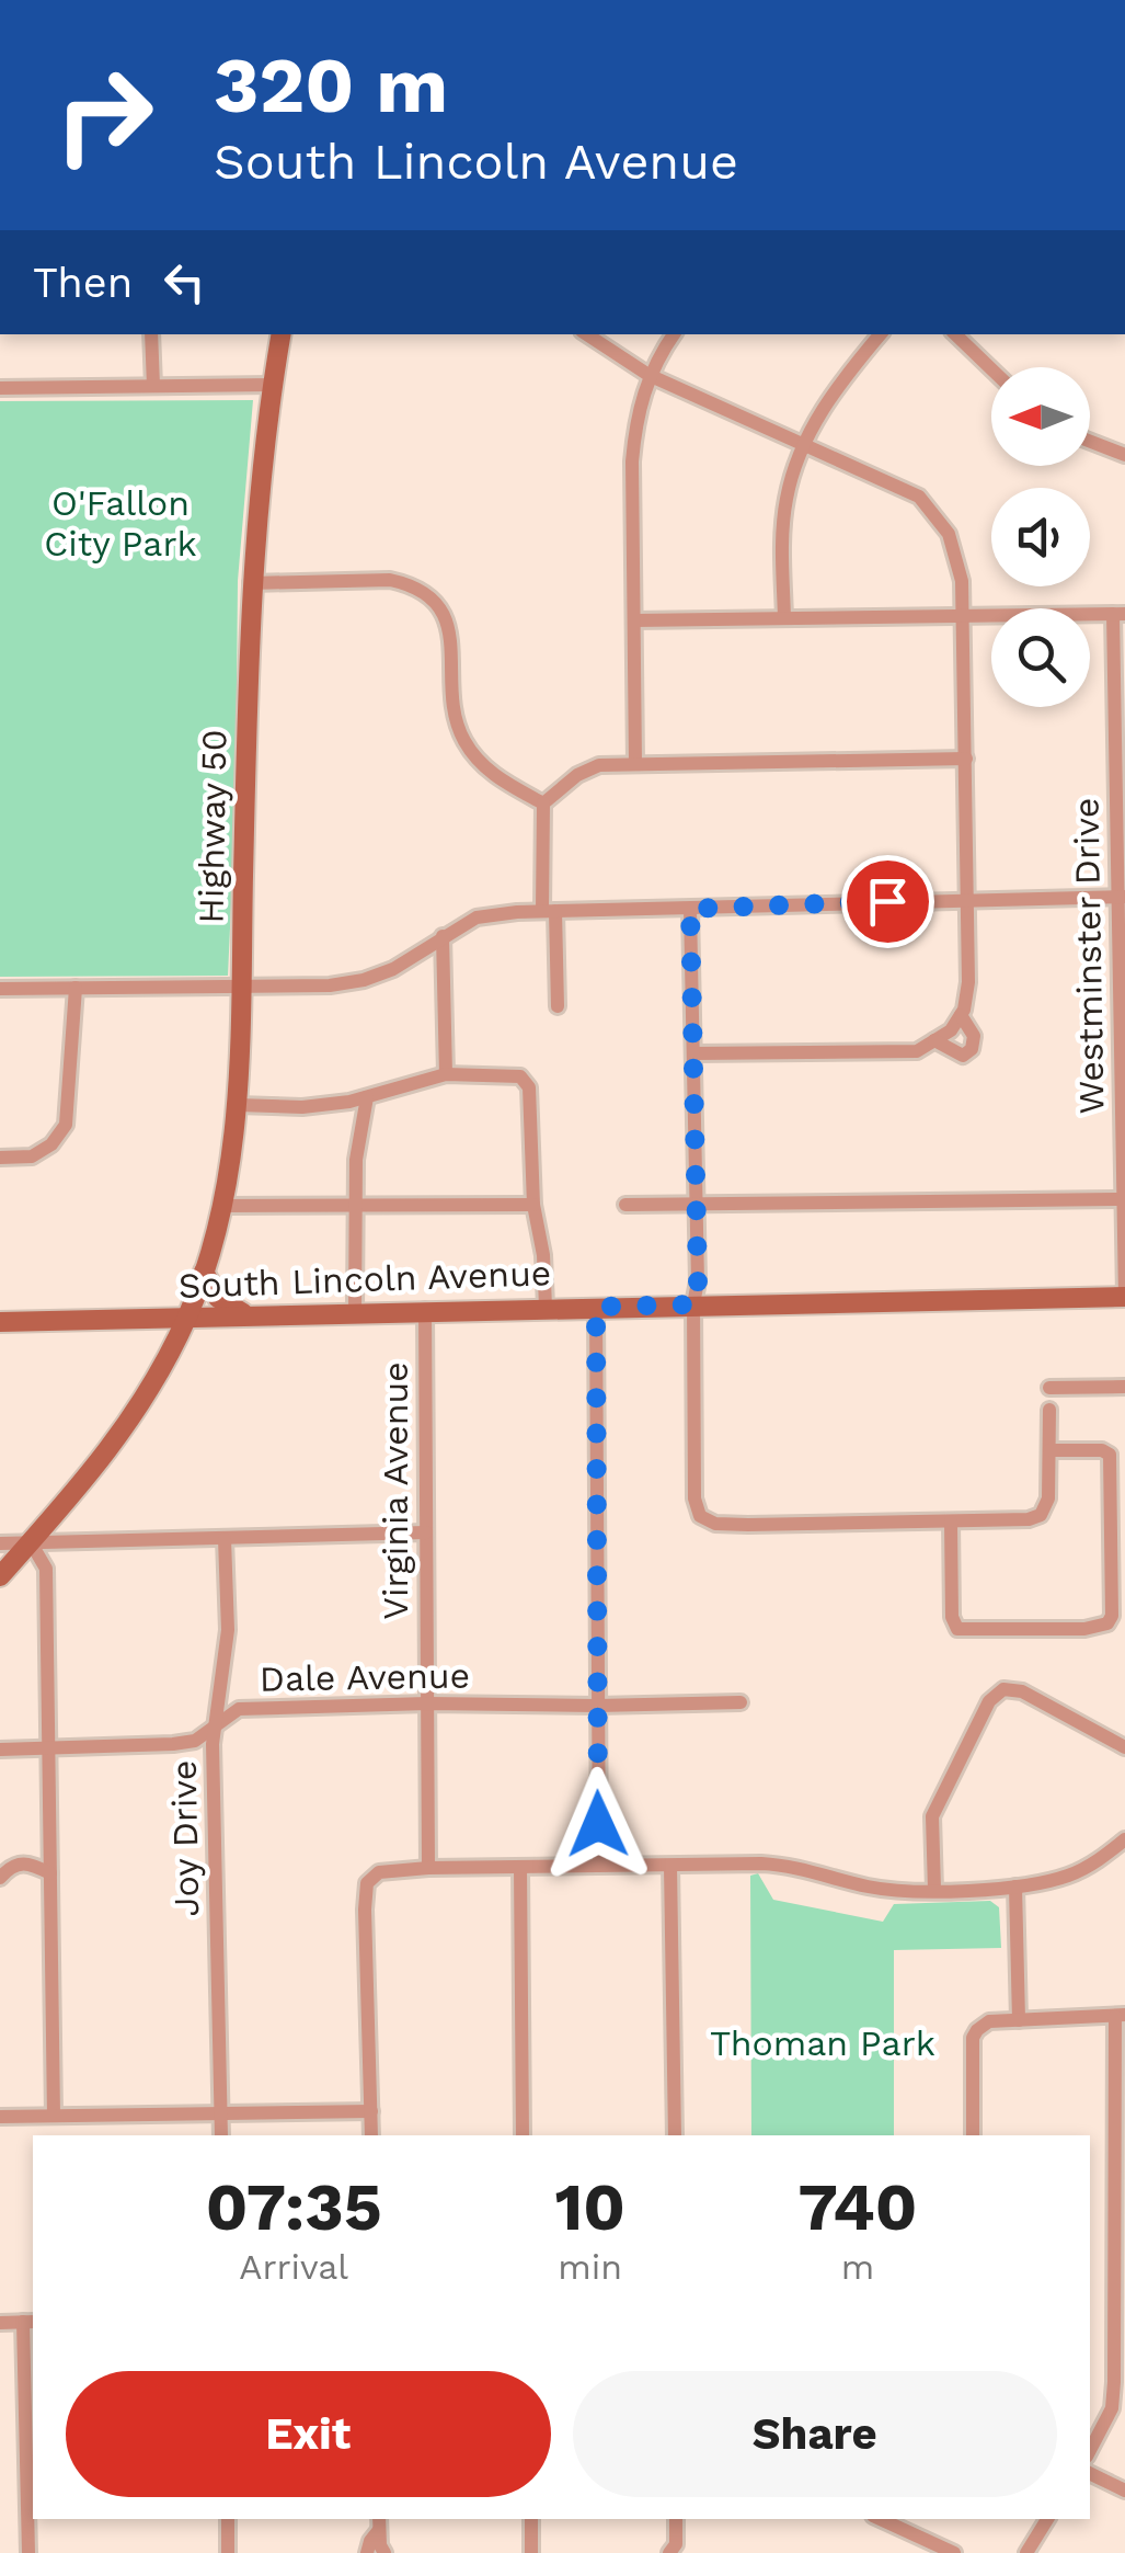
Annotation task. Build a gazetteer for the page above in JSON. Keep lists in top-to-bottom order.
{
  "streets": {
    "main road": ["Highway 50", "South Lincoln Avenue"],
    "street": [
      "Westminster Drive",
      "Virginia Avenue",
      "Dale Avenue",
      "Joy Drive"
    ]
  },
  "crossings": [
    ["Highway 50", "South Lincoln Avenue"],
    ["Westminster Drive", "South Lincoln Avenue"],
    ["South Lincoln Avenue", "Virginia Avenue"],
    ["Virginia Avenue", "Dale Avenue"],
    ["Dale Avenue", "Joy Drive"]
  ],
  "parks": ["O'Fallon City Park", "Thoman Park"],
  "north": "left",
  "page": {
    "turn": ["320 m", "South Lincoln Avenue"],
    "then": "Then",
    "eta": [
      "07:35",
      "Arrival",
      "10",
      "min",
      "740",
      "m"
    ],
    "buttons": ["Exit", "Share"]
  }
}
